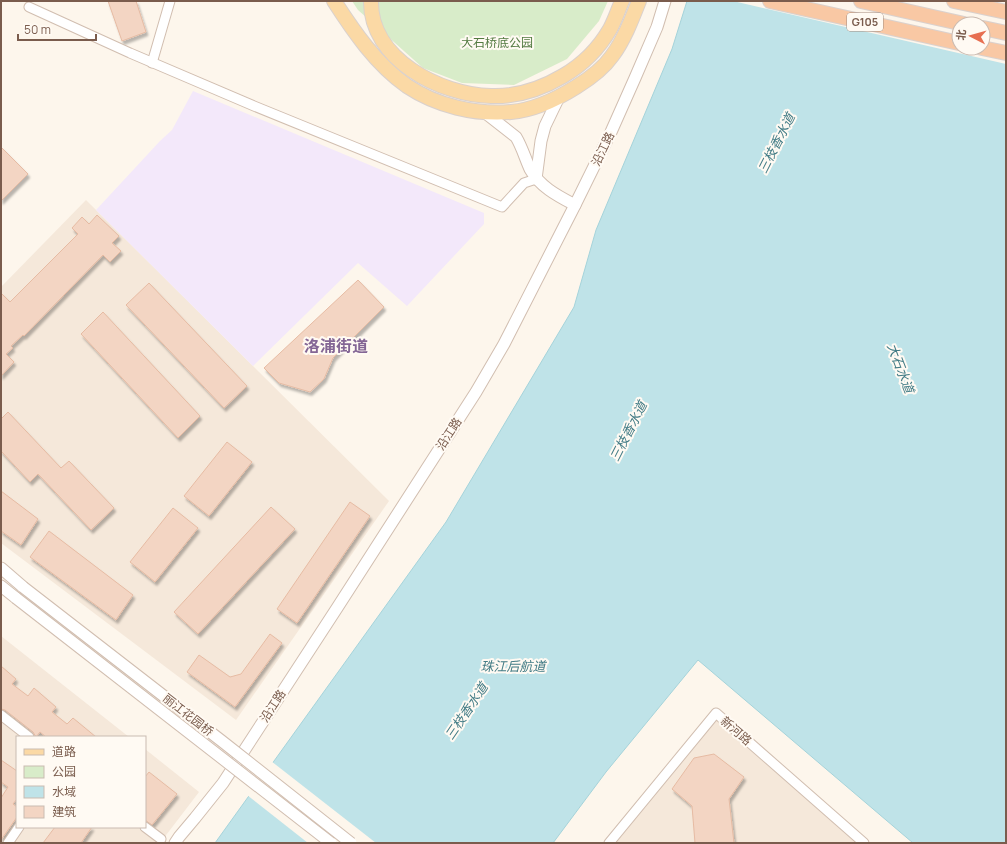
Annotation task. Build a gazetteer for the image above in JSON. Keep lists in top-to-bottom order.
{
  "streets": {
    "highway": ["G105"],
    "street": ["沿江路", "丽江花园桥", "新河路"]
  },
  "districts": ["洛浦街道"],
  "water": ["三枝香水道", "大石水道", "珠江后航道"],
  "parks": ["大石桥底公园"],
  "legend": [
    "道路",
    "公园",
    "水域",
    "建筑"
  ],
  "scale_bar": "50 m",
  "north": "left"
}
